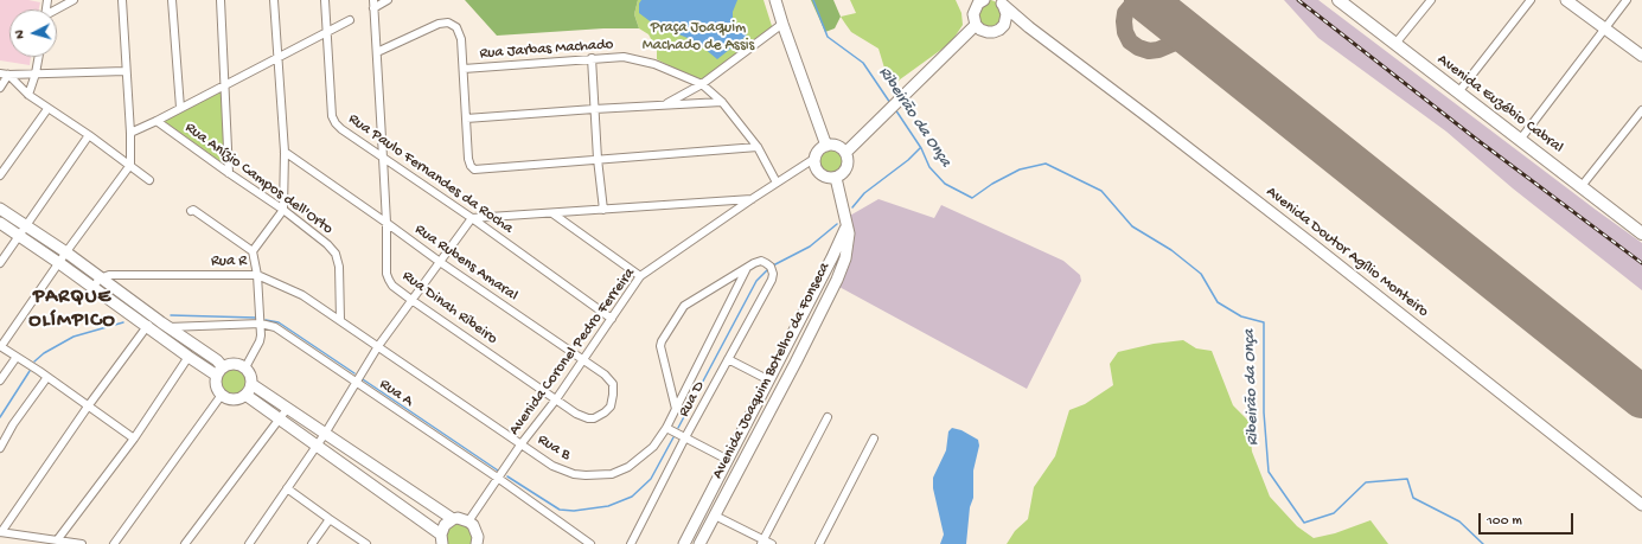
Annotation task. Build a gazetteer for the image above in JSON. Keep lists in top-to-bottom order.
{
  "streets": {
    "main road": ["Avenida Euzébio Cabral"],
    "street": [
      "Rua Jarbas Machado",
      "Rua Paulo Fernandes da Rocha",
      "Rua Anízio Campos dell'Orto",
      "Avenida Doutor Agílio Monteiro",
      "Rua R",
      "Rua Rubens Amaral",
      "Rua Dinah Ribeiro",
      "Avenida Coronel Pedro Ferreira",
      "Avenida Joaquim Botelho da Fonseca",
      "Rua A",
      "Rua D",
      "Rua B"
    ]
  },
  "crossings": [
    ["Rua Jarbas Machado", "Avenida Coronel Pedro Ferreira"],
    ["Rua Paulo Fernandes da Rocha", "Rua Dinah Ribeiro"],
    ["Rua Paulo Fernandes da Rocha", "Avenida Coronel Pedro Ferreira"],
    ["Rua Anízio Campos dell'Orto", "Rua R"],
    ["Rua R", "Rua B"],
    ["Rua Rubens Amaral", "Rua Dinah Ribeiro"],
    ["Rua Rubens Amaral", "Avenida Coronel Pedro Ferreira"],
    ["Rua Dinah Ribeiro", "Avenida Coronel Pedro Ferreira"],
    ["Avenida Coronel Pedro Ferreira", "Avenida Joaquim Botelho da Fonseca"],
    ["Avenida Coronel Pedro Ferreira", "Rua A"],
    ["Avenida Coronel Pedro Ferreira", "Rua B"],
    ["Rua D", "Rua B"]
  ],
  "districts": ["PARQUE OLÍMPICO"],
  "water": ["Ribeirão da Onça"],
  "parks": ["Praça Joaquim Machado de Assis"],
  "scale_bar": "100 m",
  "north": "left"
}
